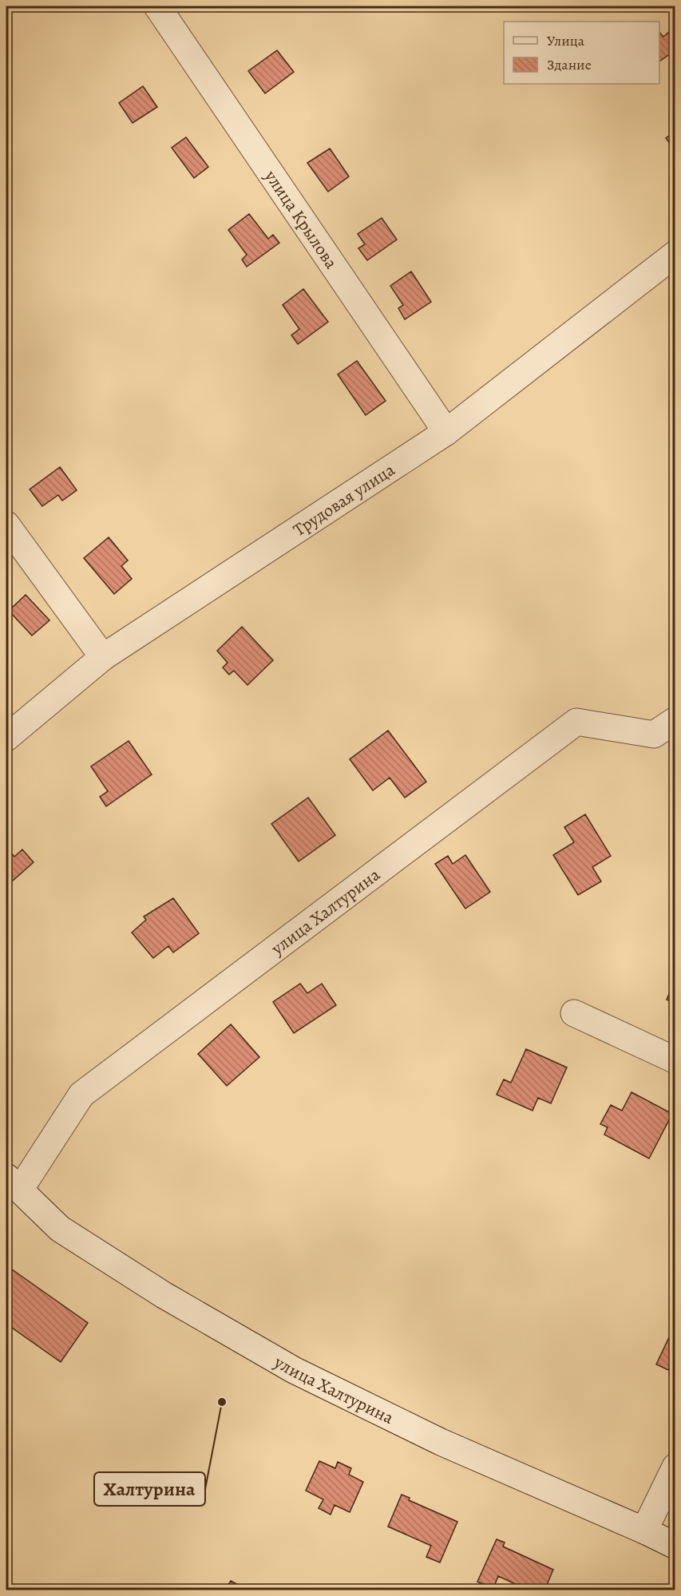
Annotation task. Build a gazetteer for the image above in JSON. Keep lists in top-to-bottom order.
{
  "streets": {
    "street": ["улица Крылова", "Трудовая улица", "улица Халтурина"]
  },
  "crossings": [
    ["улица Крылова", "Трудовая улица"]
  ],
  "places": ["Халтурина"],
  "legend": ["Улица", "Здание"]
}
